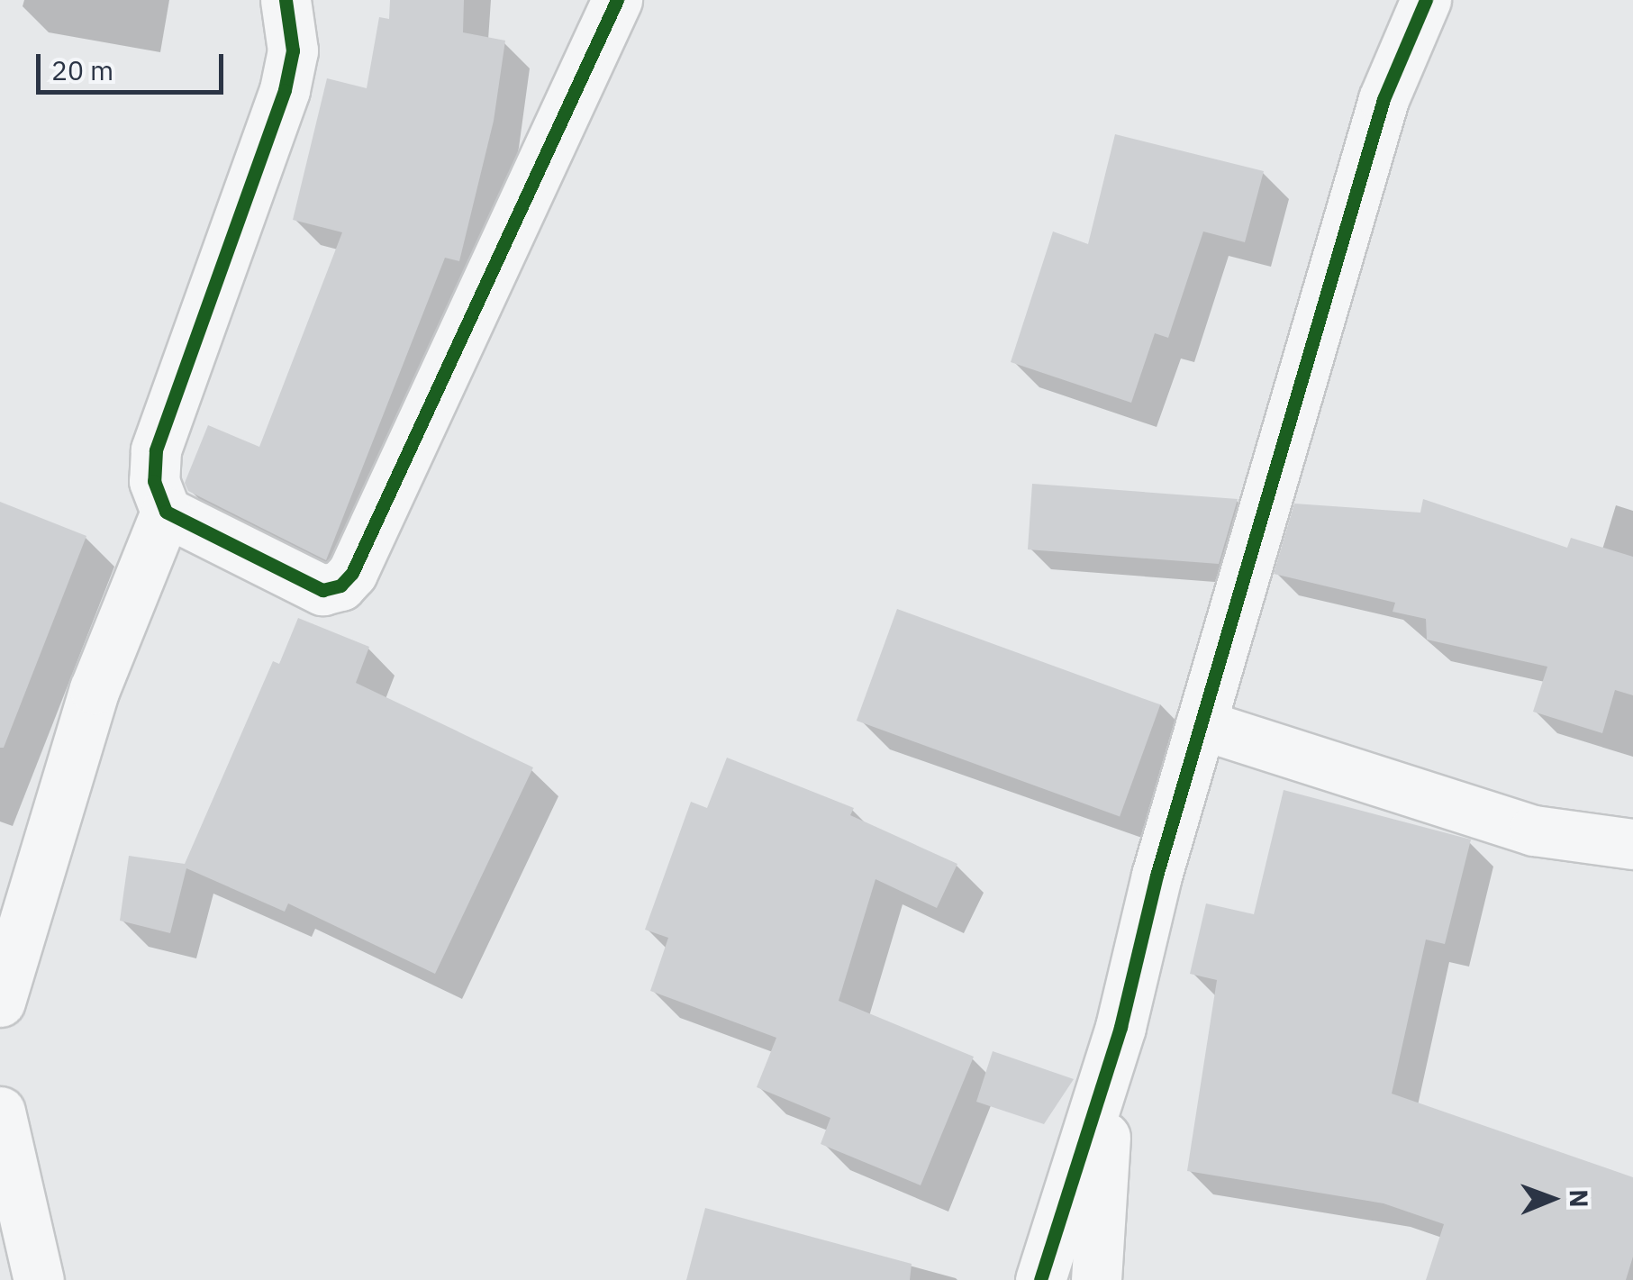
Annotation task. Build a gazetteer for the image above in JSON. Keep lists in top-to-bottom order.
{
  "scale_bar": "20 m",
  "north": "right"
}
